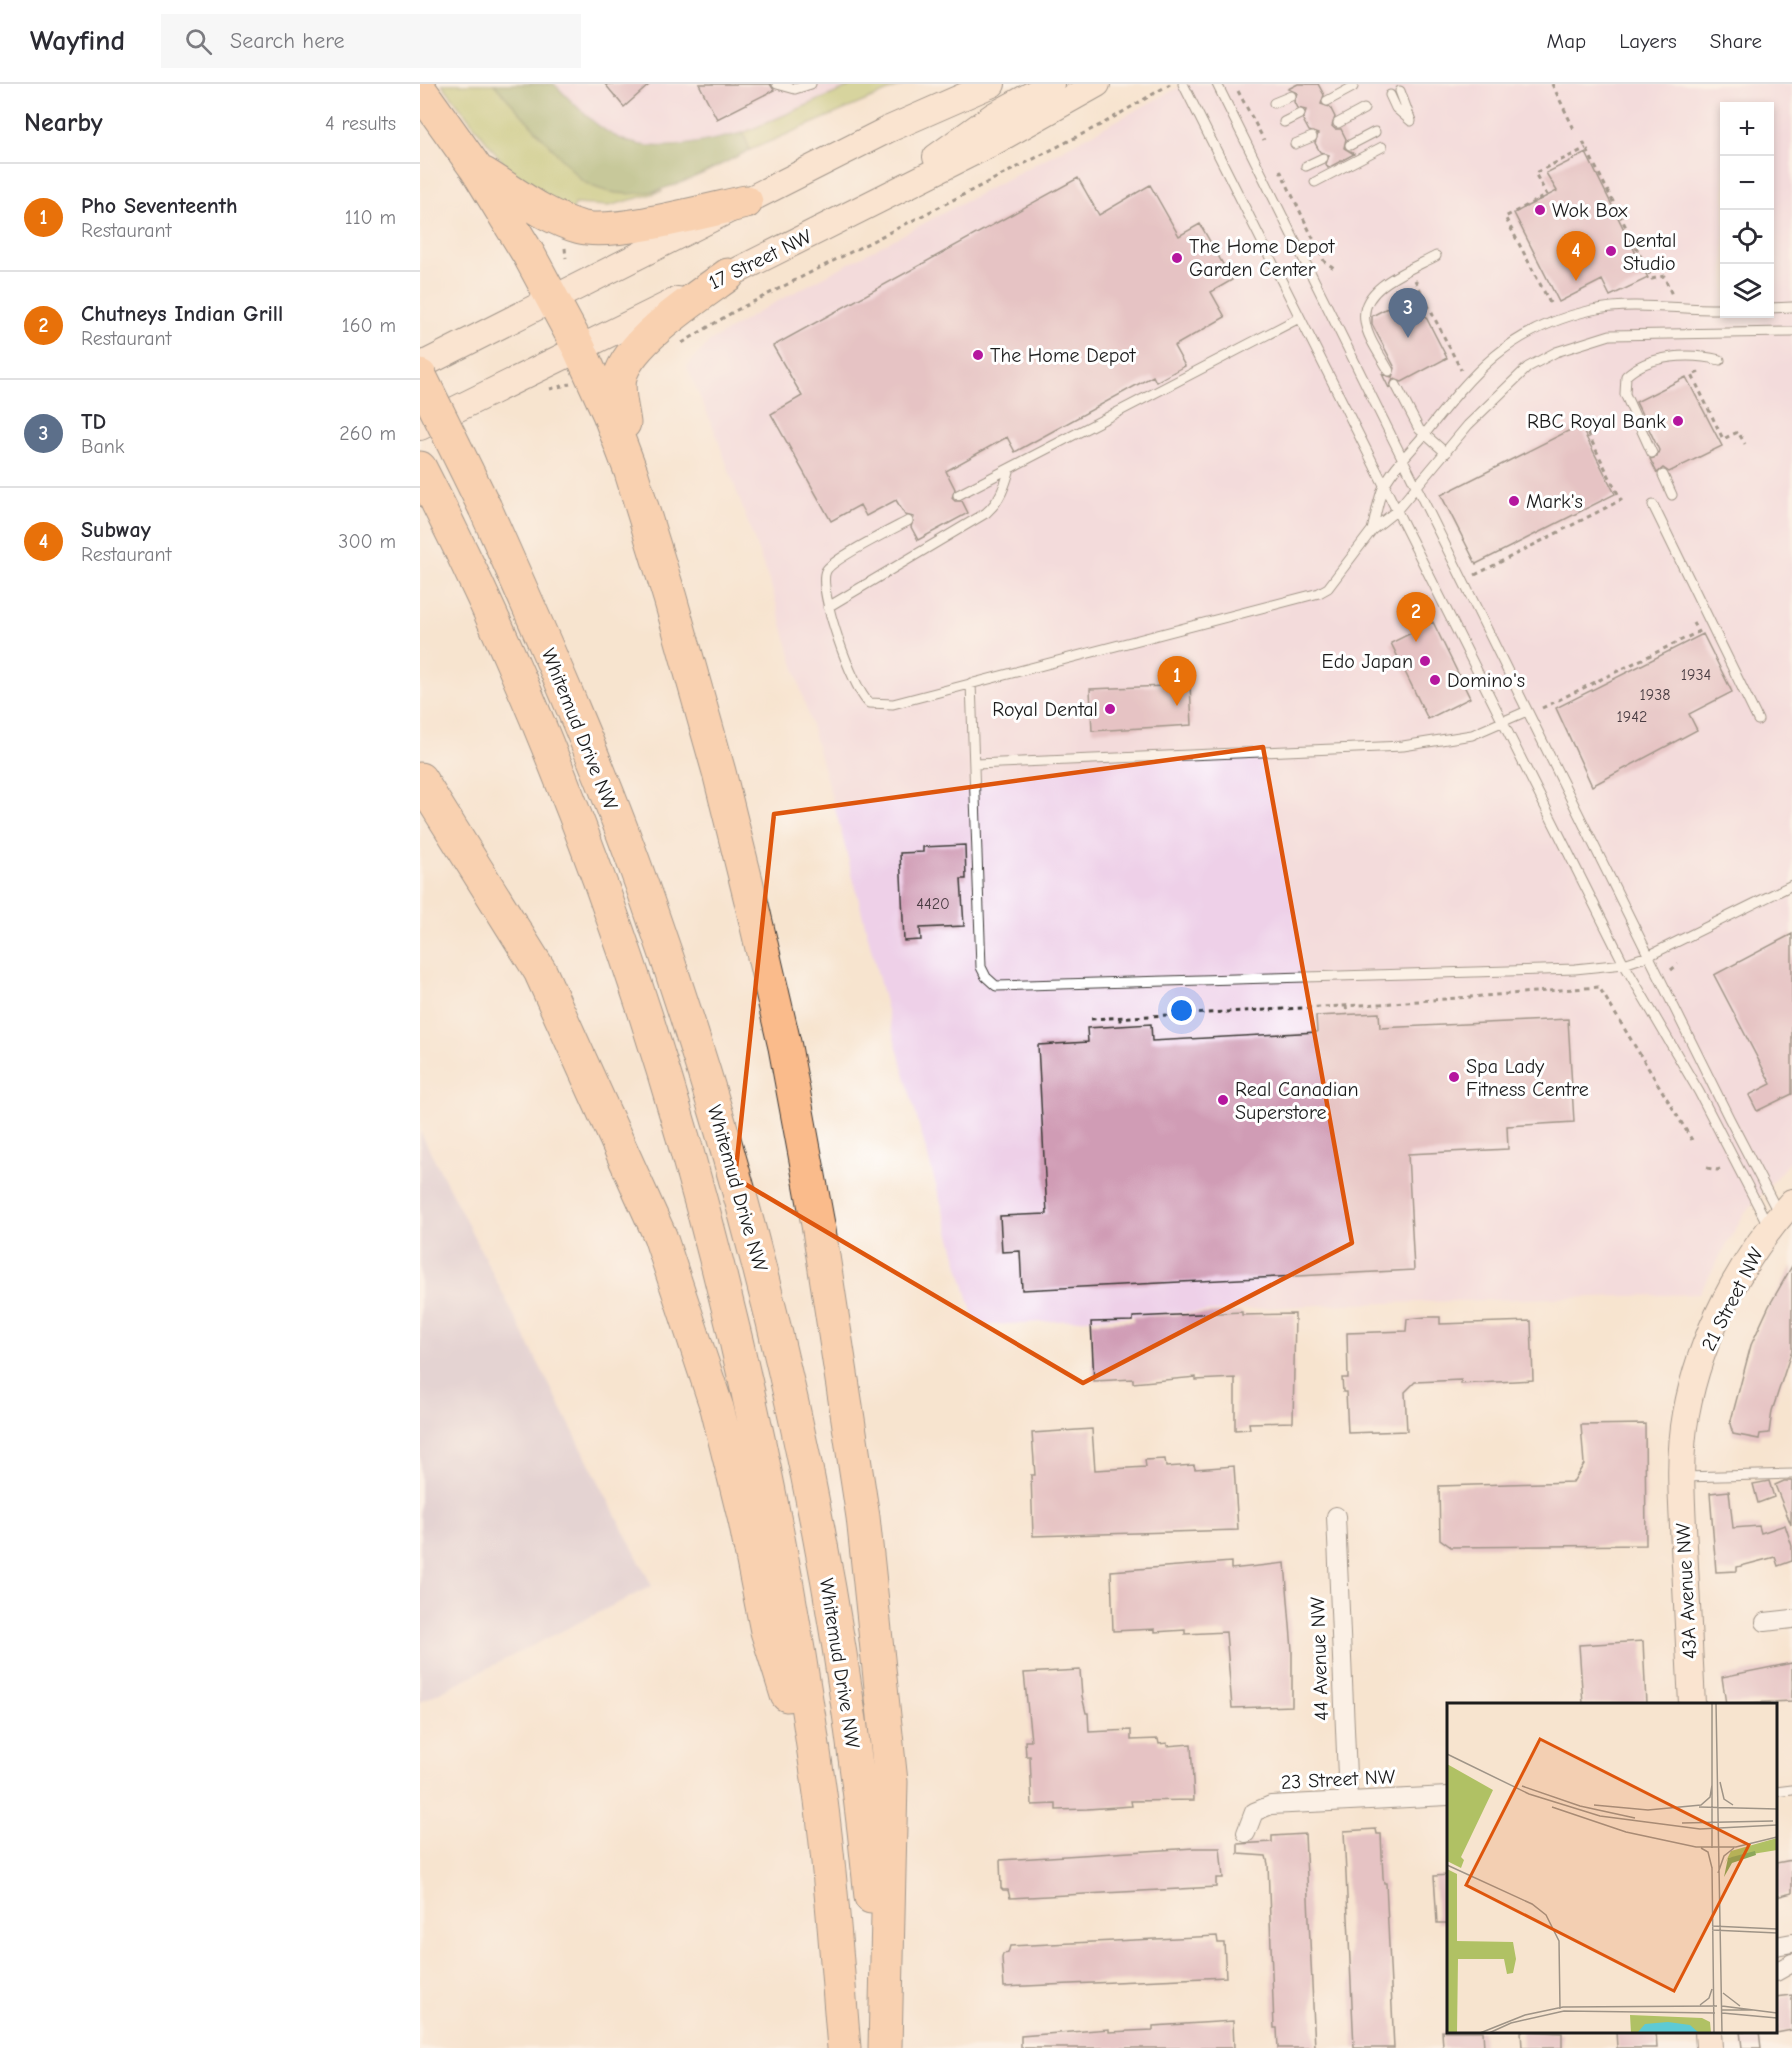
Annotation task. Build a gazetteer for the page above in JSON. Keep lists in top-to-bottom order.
{
  "streets": {
    "highway": ["Whitemud Drive NW"],
    "main road": ["17 Street NW", "21 Street NW", "43A Avenue NW"],
    "street": ["44 Avenue NW", "23 Street NW"]
  },
  "crossings": [
    ["21 Street NW", "43A Avenue NW"],
    ["44 Avenue NW", "23 Street NW"]
  ],
  "places": [
    "Wok Box",
    "Dental Studio",
    "The Home Depot Garden Center",
    "The Home Depot",
    "RBC Royal Bank",
    "Mark's",
    "Edo Japan",
    "Domino's",
    "Royal Dental",
    "Spa Lady Fitness Centre",
    "Real Canadian Superstore"
  ],
  "house_numbers": [
    "1934",
    "1938",
    "1942",
    "4420"
  ],
  "page": {
    "header": "Wayfind",
    "search": "Search here",
    "nav": ["Map", "Layers", "Share"],
    "heading": ["Nearby", "4 results"],
    "map_buttons": ["+", "−"],
    "list": [
      {
        "mark": "1",
        "name": "Pho Seventeenth",
        "note": "Restaurant",
        "value": "110 m"
      },
      {
        "mark": "2",
        "name": "Chutneys Indian Grill",
        "note": "Restaurant",
        "value": "160 m"
      },
      {
        "mark": "3",
        "name": "TD",
        "note": "Bank",
        "value": "260 m"
      },
      {
        "mark": "4",
        "name": "Subway",
        "note": "Restaurant",
        "value": "300 m"
      }
    ],
    "pins": [
      "4",
      "3",
      "2",
      "1"
    ]
  }
}
